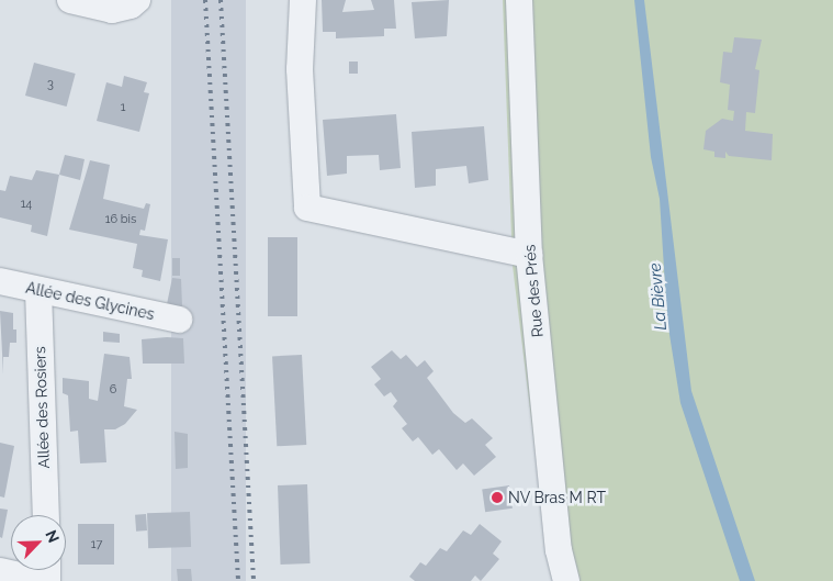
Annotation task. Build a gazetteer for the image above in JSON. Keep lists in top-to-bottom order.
{
  "streets": {
    "street": ["Rue des Prés", "Allée des Glycines", "Allée des Rosiers"]
  },
  "crossings": [
    ["Allée des Glycines", "Allée des Rosiers"]
  ],
  "water": ["La Bièvre"],
  "places": ["NV Bras M RT"],
  "house_numbers": [
    "3",
    "1",
    "14",
    "16 bis",
    "6",
    "17"
  ],
  "north": "top right"
}
